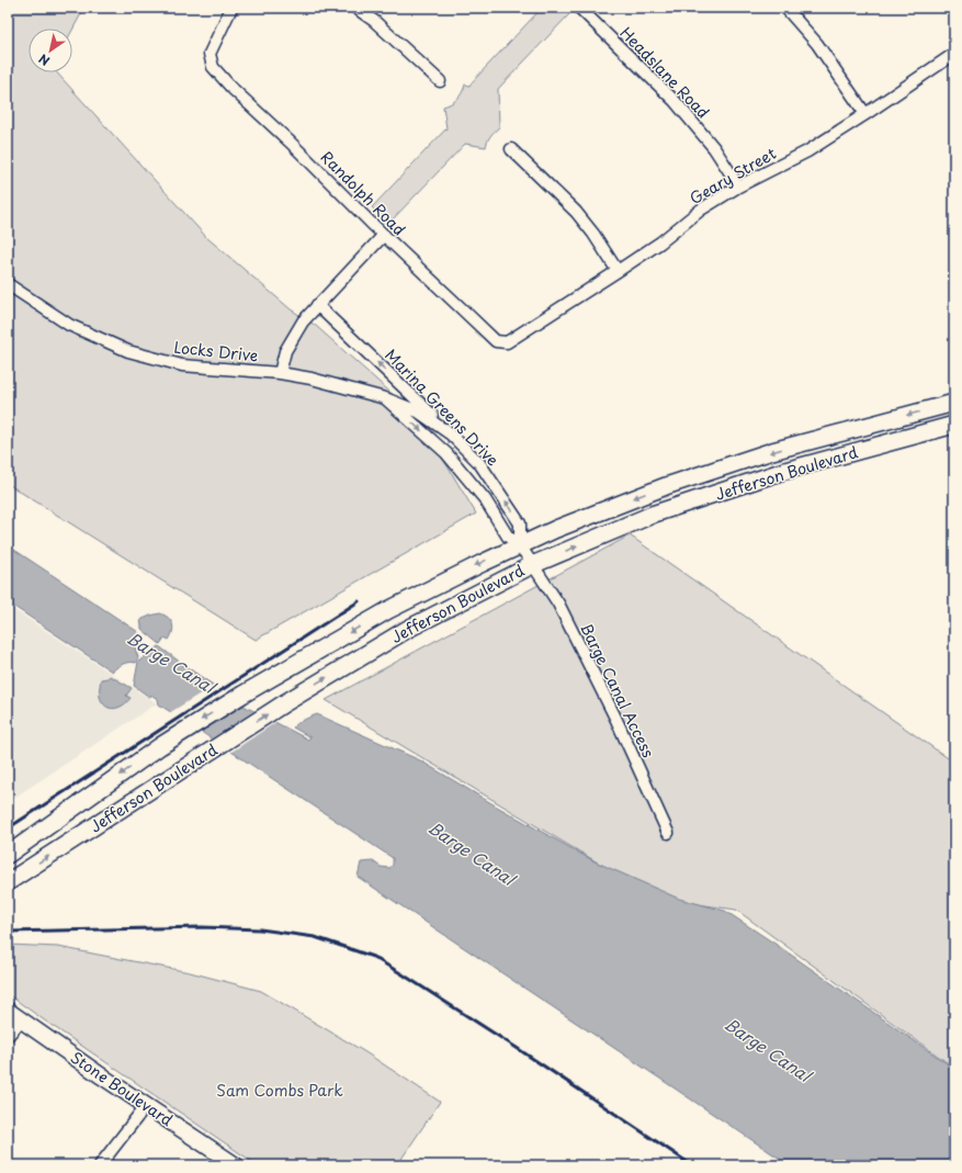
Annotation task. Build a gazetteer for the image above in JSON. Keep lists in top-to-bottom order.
{
  "streets": {
    "main road": ["Jefferson Boulevard"],
    "street": [
      "Headslane Road",
      "Geary Street",
      "Randolph Road",
      "Locks Drive",
      "Marina Greens Drive",
      "Barge Canal Access",
      "Stone Boulevard"
    ]
  },
  "crossings": [
    ["Headslane Road", "Geary Street"],
    ["Geary Street", "Randolph Road"],
    ["Locks Drive", "Marina Greens Drive"],
    ["Locks Drive", "Jefferson Boulevard"],
    ["Locks Drive", "Barge Canal Access"],
    ["Marina Greens Drive", "Jefferson Boulevard"],
    ["Jefferson Boulevard", "Barge Canal Access"]
  ],
  "one_way": ["Marina Greens Drive"],
  "water": ["Barge Canal"],
  "parks": ["Sam Combs Park"],
  "north": "bottom left"
}
